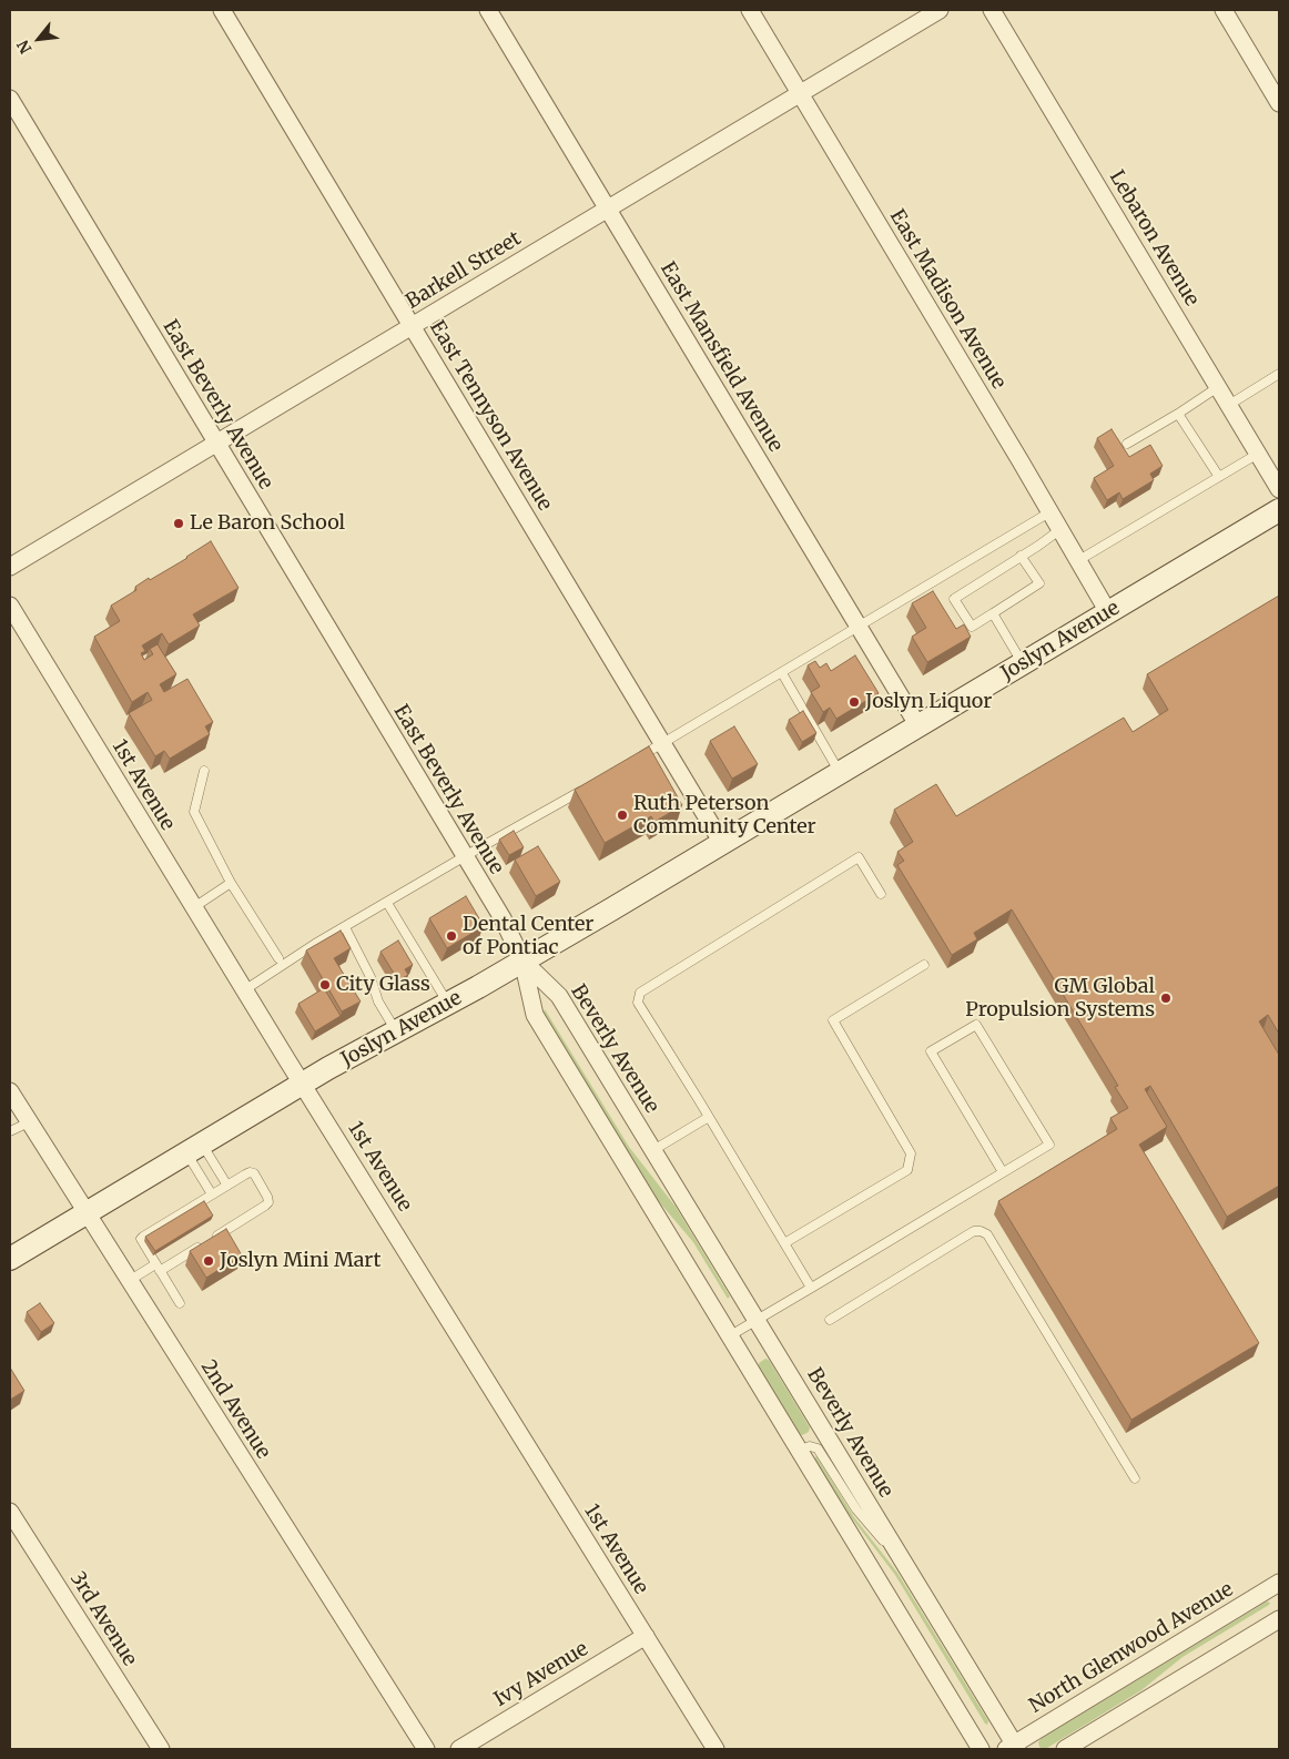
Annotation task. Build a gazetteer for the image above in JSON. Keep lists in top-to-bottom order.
{
  "streets": {
    "main road": ["Joslyn Avenue"],
    "street": [
      "Lebaron Avenue",
      "Barkell Street",
      "East Madison Avenue",
      "East Mansfield Avenue",
      "East Beverly Avenue",
      "East Tennyson Avenue",
      "1st Avenue",
      "Beverly Avenue",
      "2nd Avenue",
      "3rd Avenue",
      "North Glenwood Avenue",
      "Ivy Avenue"
    ]
  },
  "crossings": [
    ["Barkell Street", "East Madison Avenue"],
    ["Barkell Street", "East Mansfield Avenue"],
    ["Barkell Street", "East Beverly Avenue"],
    ["Barkell Street", "East Tennyson Avenue"],
    ["East Madison Avenue", "Joslyn Avenue"],
    ["East Mansfield Avenue", "Joslyn Avenue"],
    ["East Beverly Avenue", "Joslyn Avenue"],
    ["East Beverly Avenue", "Beverly Avenue"],
    ["East Tennyson Avenue", "Joslyn Avenue"],
    ["Joslyn Avenue", "1st Avenue"],
    ["Joslyn Avenue", "Beverly Avenue"],
    ["Joslyn Avenue", "2nd Avenue"],
    ["1st Avenue", "Ivy Avenue"],
    ["Beverly Avenue", "North Glenwood Avenue"]
  ],
  "places": [
    "Le Baron School",
    "Joslyn Liquor",
    "Ruth Peterson Community Center",
    "Dental Center of Pontiac",
    "City Glass",
    "GM Global Propulsion Systems",
    "Joslyn Mini Mart"
  ],
  "north": "bottom left"
}
